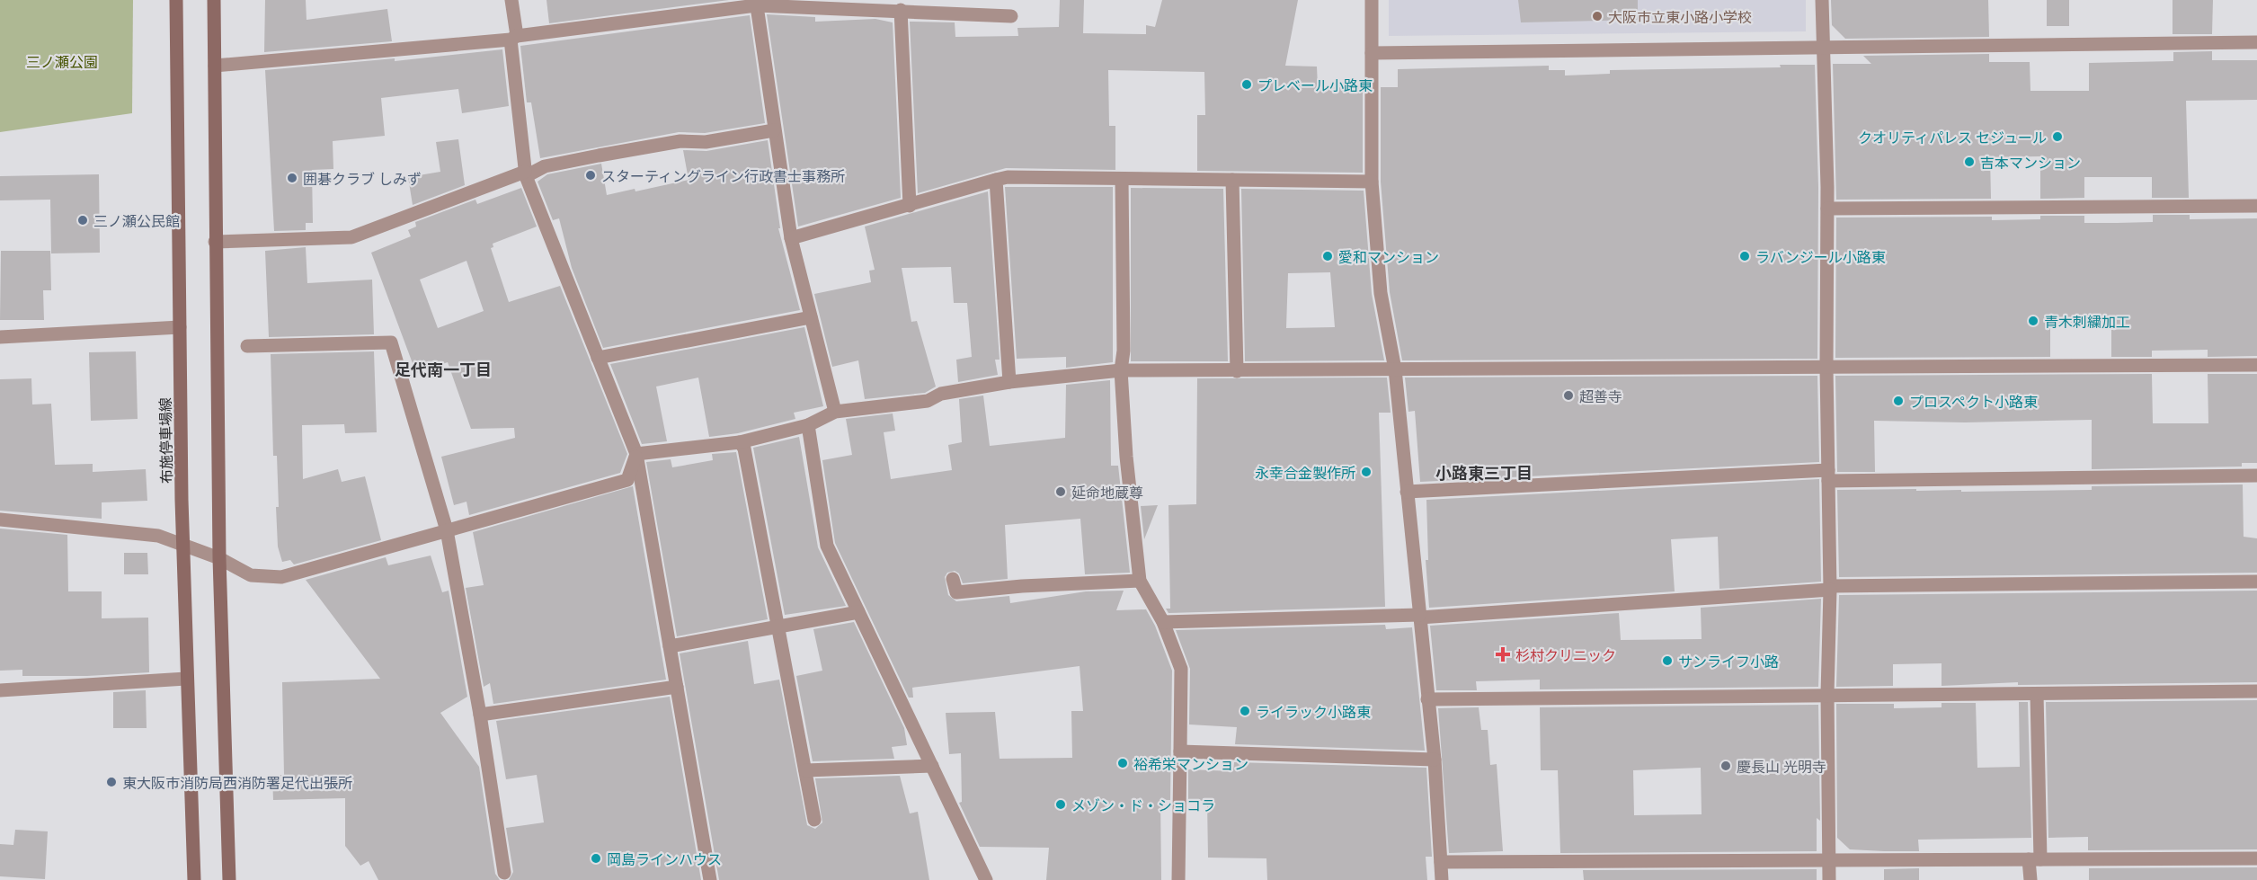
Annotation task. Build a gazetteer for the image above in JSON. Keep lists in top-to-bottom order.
{
  "streets": {
    "main road": ["布施停車場線"]
  },
  "districts": ["足代南一丁目", "小路東三丁目"],
  "parks": ["三ノ瀬公園"],
  "places": {
    "other": [
      "大阪市立東小路小学校",
      "プレベール小路東",
      "クオリティパレス セジュール",
      "吉本マンション",
      "スターティングライン行政書士事務所",
      "囲碁クラブ しみず",
      "三ノ瀬公民館",
      "愛和マンション",
      "ラバンジール小路東",
      "青木刺繍加工",
      "超善寺",
      "プロスペクト小路東",
      "永幸合金製作所",
      "延命地蔵尊",
      "サンライフ小路",
      "ライラック小路東",
      "裕希栄マンション",
      "慶長山 光明寺",
      "東大阪市消防局西消防署足代出張所",
      "メゾン・ド・ショコラ",
      "岡島ラインハウス"
    ],
    "health": ["杉村クリニック"]
  }
}
